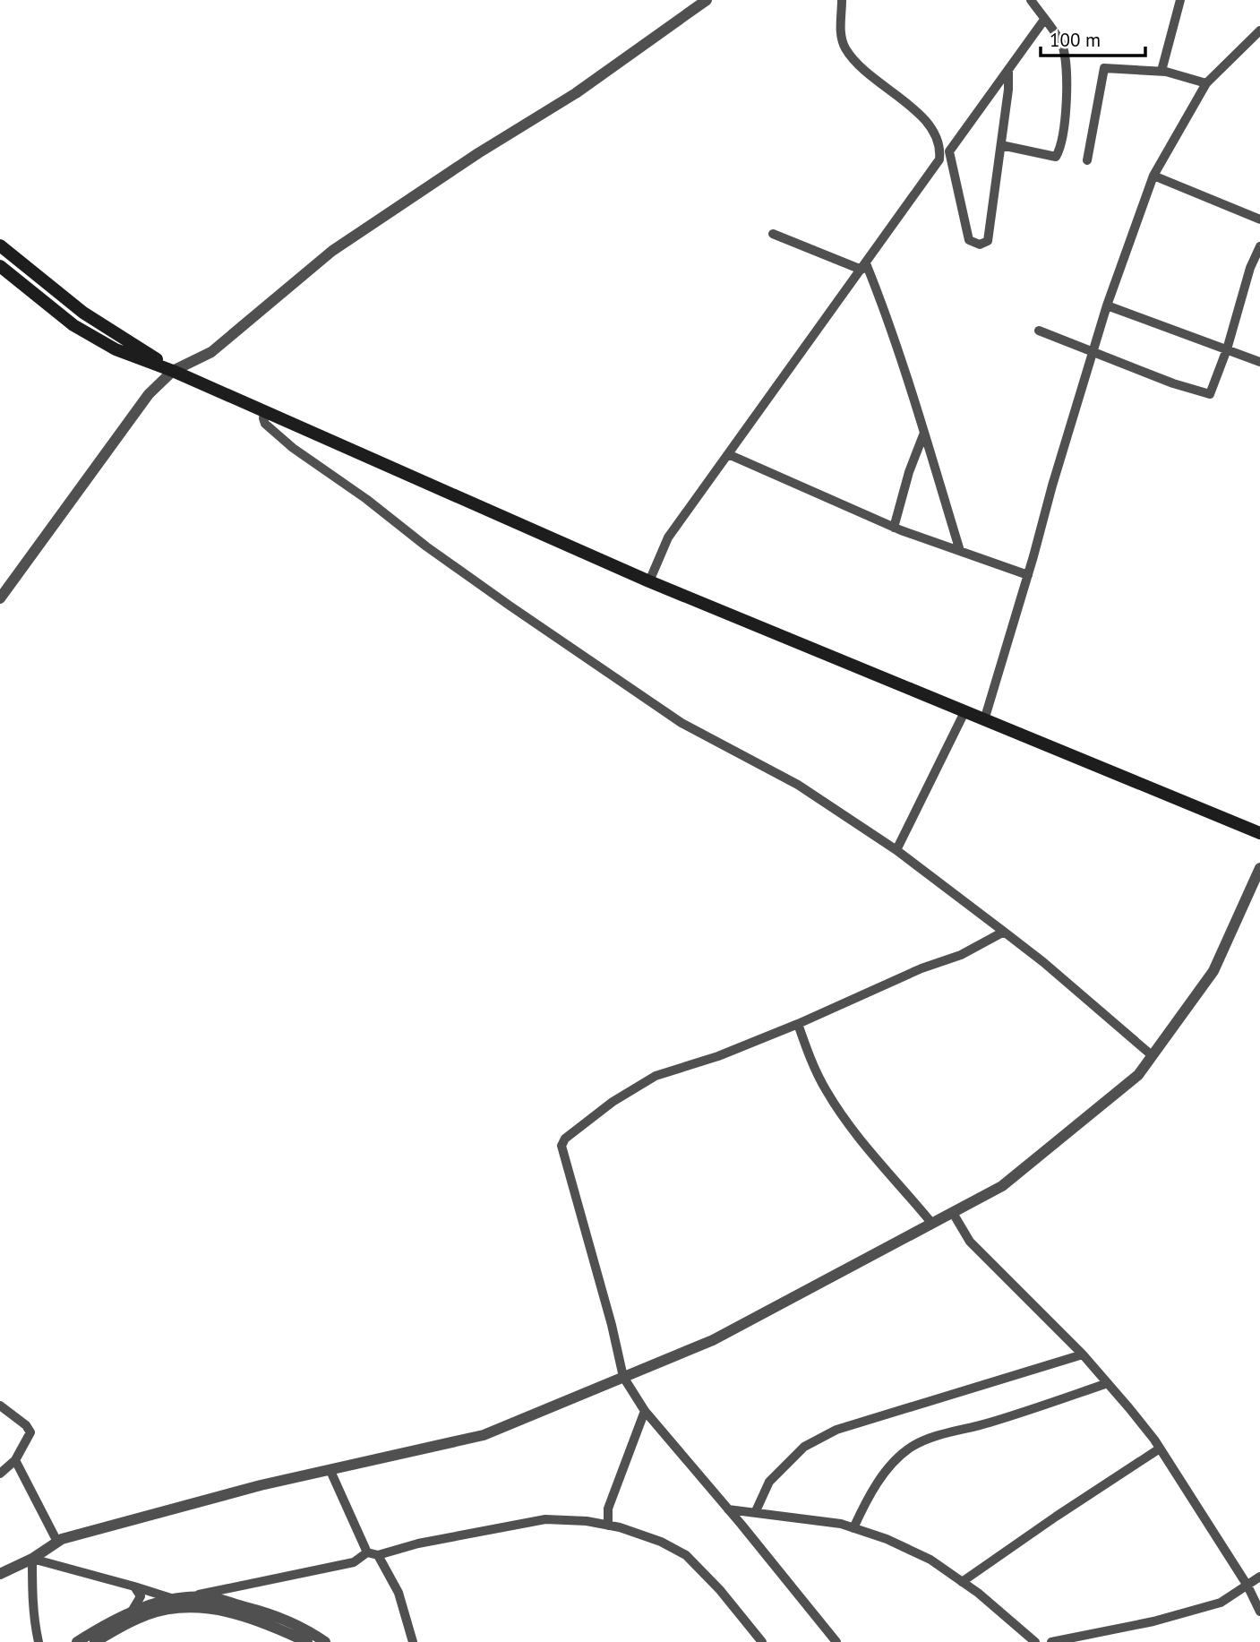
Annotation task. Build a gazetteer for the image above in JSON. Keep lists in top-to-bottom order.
{
  "scale_bar": "100 m"
}
